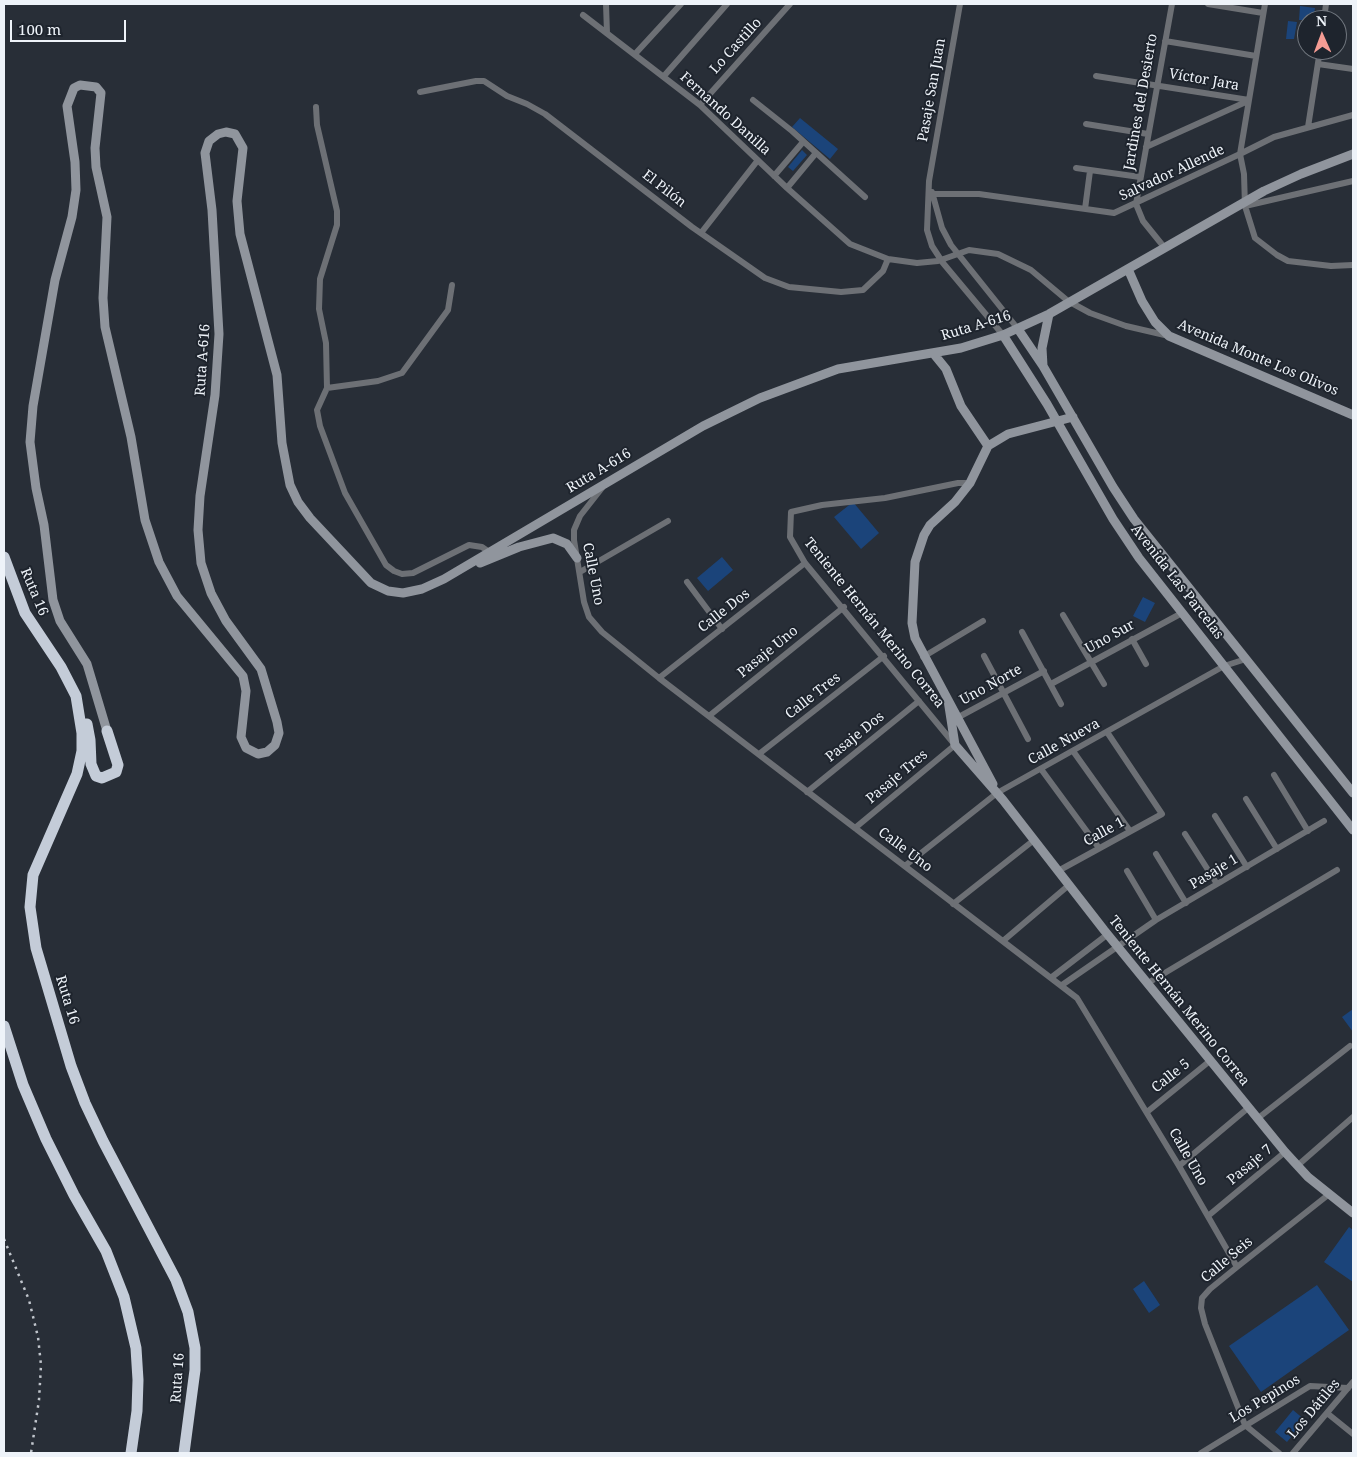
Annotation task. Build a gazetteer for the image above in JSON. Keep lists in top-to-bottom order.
{
  "streets": {
    "highway": ["Ruta 16"],
    "main road": [
      "Ruta A-616",
      "Avenida Monte Los Olivos",
      "Avenida Las Parcelas",
      "Teniente Hernán Merino Correa"
    ],
    "street": [
      "Lo Castillo",
      "Víctor Jara",
      "Pasaje San Juan",
      "Jardines del Desierto",
      "Fernando Danilla",
      "Salvador Allende",
      "El Pilón",
      "Calle Uno",
      "Calle Dos",
      "Uno Sur",
      "Pasaje Uno",
      "Uno Norte",
      "Calle Tres",
      "Pasaje Dos",
      "Calle Nueva",
      "Pasaje Tres",
      "Calle 1",
      "Pasaje 1",
      "Calle 5",
      "Pasaje 7",
      "Calle Seis",
      "Los Pepinos",
      "Los Dátiles"
    ]
  },
  "crossings": [
    ["Lo Castillo", "Fernando Danilla"],
    ["Víctor Jara", "Jardines del Desierto"],
    ["Víctor Jara", "Salvador Allende"],
    ["Pasaje San Juan", "Salvador Allende"],
    ["Pasaje San Juan", "Ruta A-616"],
    ["Pasaje San Juan", "Avenida Las Parcelas"],
    ["Jardines del Desierto", "Salvador Allende"],
    ["Fernando Danilla", "El Pilón"],
    ["Ruta A-616", "Avenida Monte Los Olivos"],
    ["Ruta A-616", "Calle Uno"],
    ["Ruta A-616", "Avenida Las Parcelas"],
    ["Calle Uno", "Calle Dos"],
    ["Calle Uno", "Pasaje Uno"],
    ["Calle Uno", "Calle Tres"],
    ["Calle Uno", "Pasaje Dos"],
    ["Calle Uno", "Calle Nueva"],
    ["Calle Uno", "Pasaje Tres"],
    ["Calle Uno", "Pasaje 1"],
    ["Calle Uno", "Calle 5"],
    ["Calle Uno", "Pasaje 7"],
    ["Calle Uno", "Calle Seis"],
    ["Avenida Las Parcelas", "Uno Sur"],
    ["Avenida Las Parcelas", "Calle Nueva"],
    ["Calle Dos", "Teniente Hernán Merino Correa"],
    ["Teniente Hernán Merino Correa", "Pasaje Uno"],
    ["Teniente Hernán Merino Correa", "Uno Norte"],
    ["Teniente Hernán Merino Correa", "Calle Tres"],
    ["Teniente Hernán Merino Correa", "Pasaje Dos"],
    ["Teniente Hernán Merino Correa", "Calle Nueva"],
    ["Teniente Hernán Merino Correa", "Pasaje Tres"],
    ["Teniente Hernán Merino Correa", "Calle 1"],
    ["Teniente Hernán Merino Correa", "Pasaje 1"],
    ["Teniente Hernán Merino Correa", "Calle 5"],
    ["Teniente Hernán Merino Correa", "Pasaje 7"],
    ["Teniente Hernán Merino Correa", "Calle Seis"],
    ["Calle Nueva", "Calle 1"],
    ["Calle Seis", "Los Pepinos"],
    ["Los Pepinos", "Los Dátiles"]
  ],
  "scale_bar": "100 m",
  "north": "top"
}
